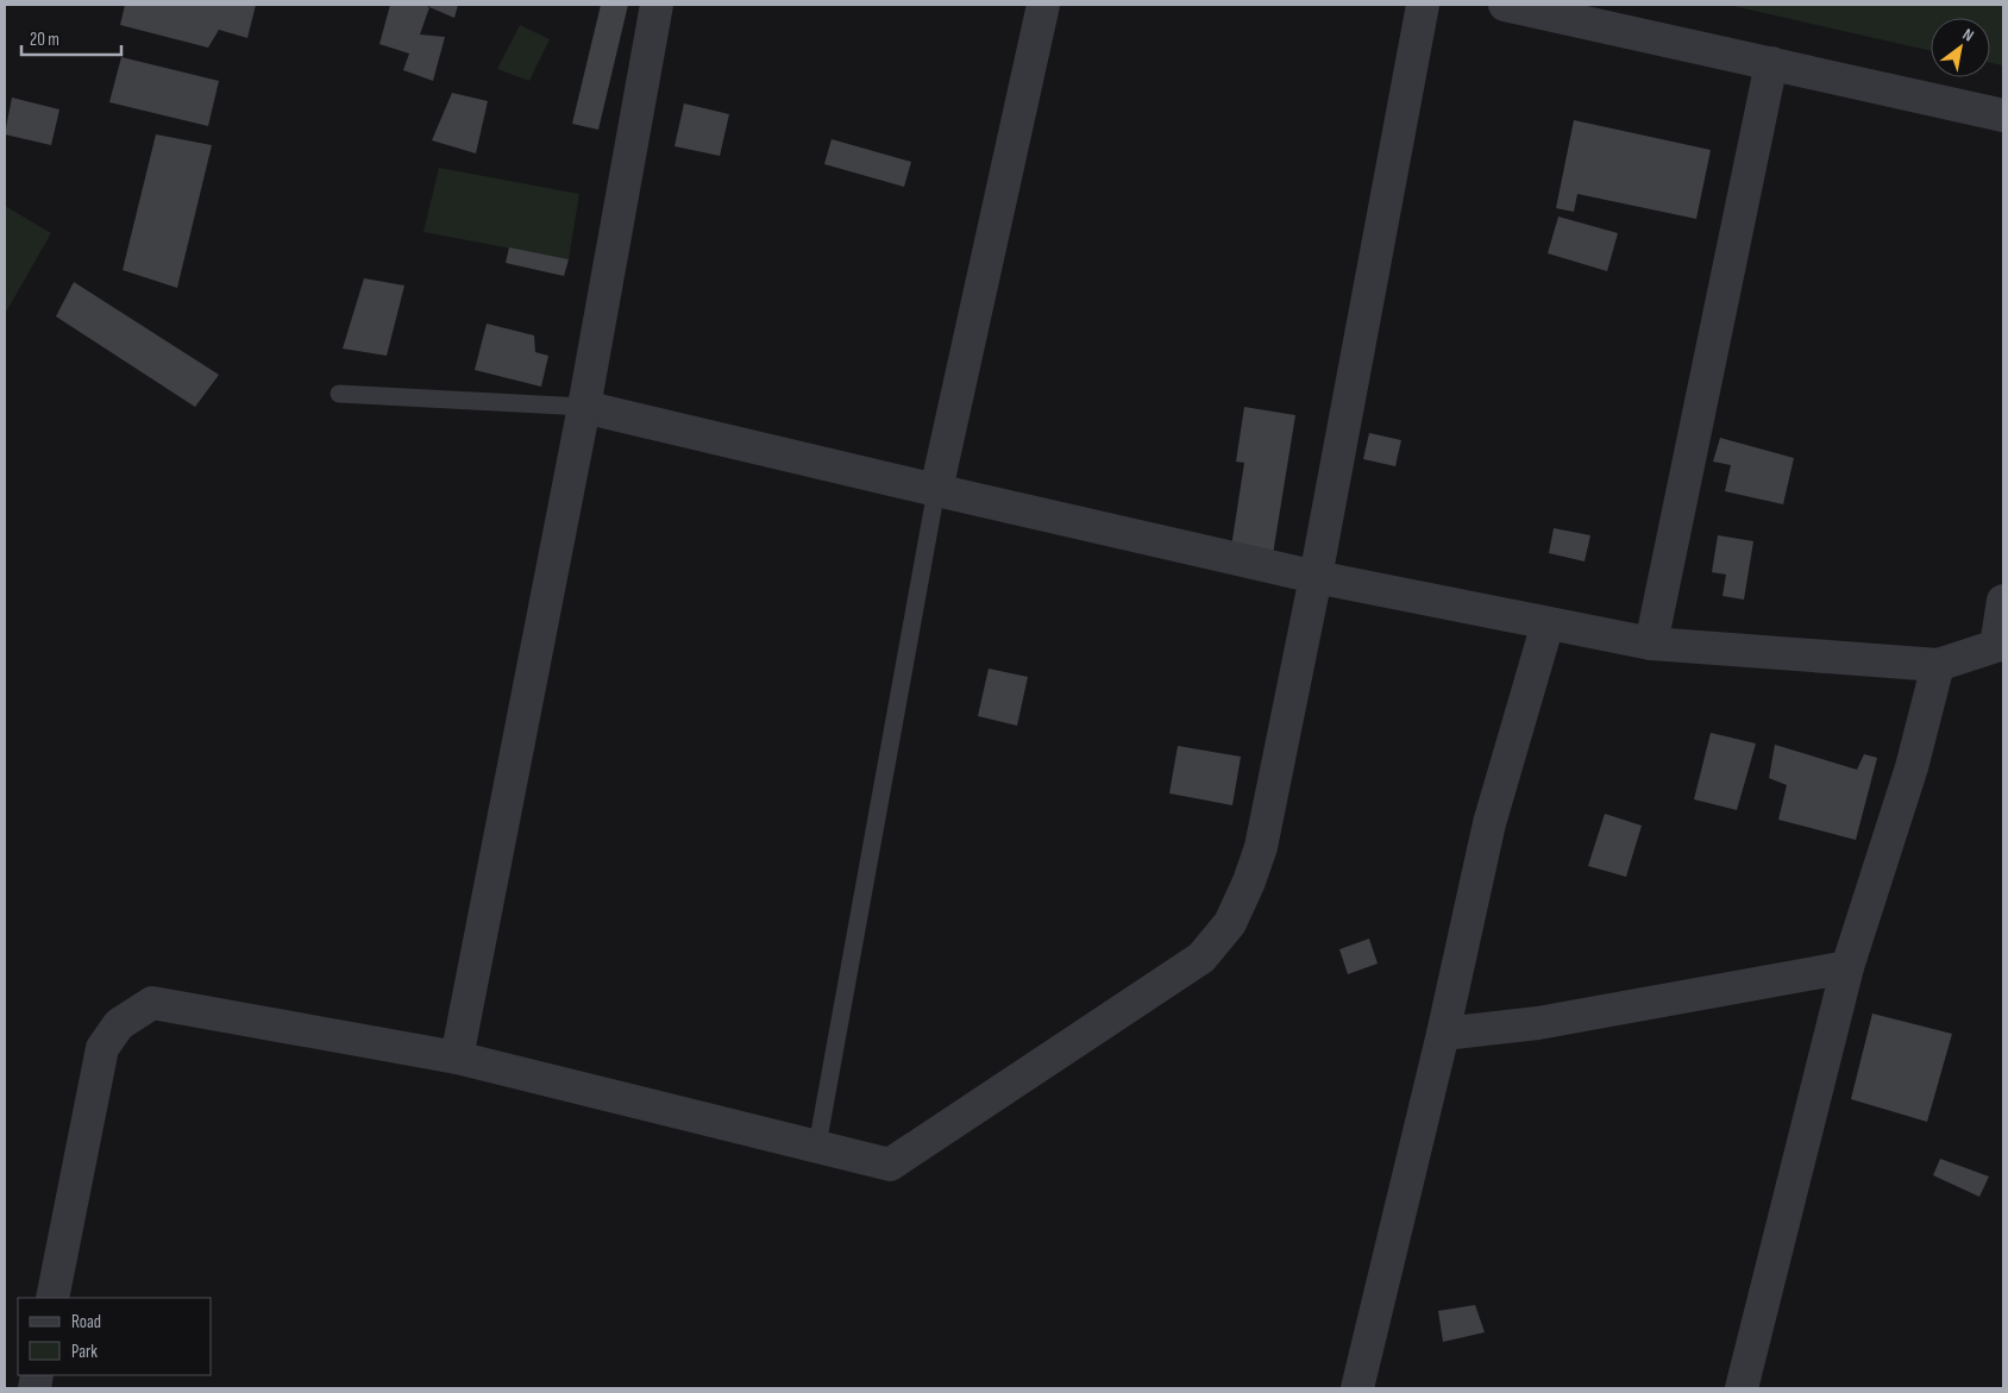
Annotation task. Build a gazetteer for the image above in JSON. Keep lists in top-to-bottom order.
{
  "legend": ["Road", "Park"],
  "scale_bar": "20 m",
  "north": "top right"
}
